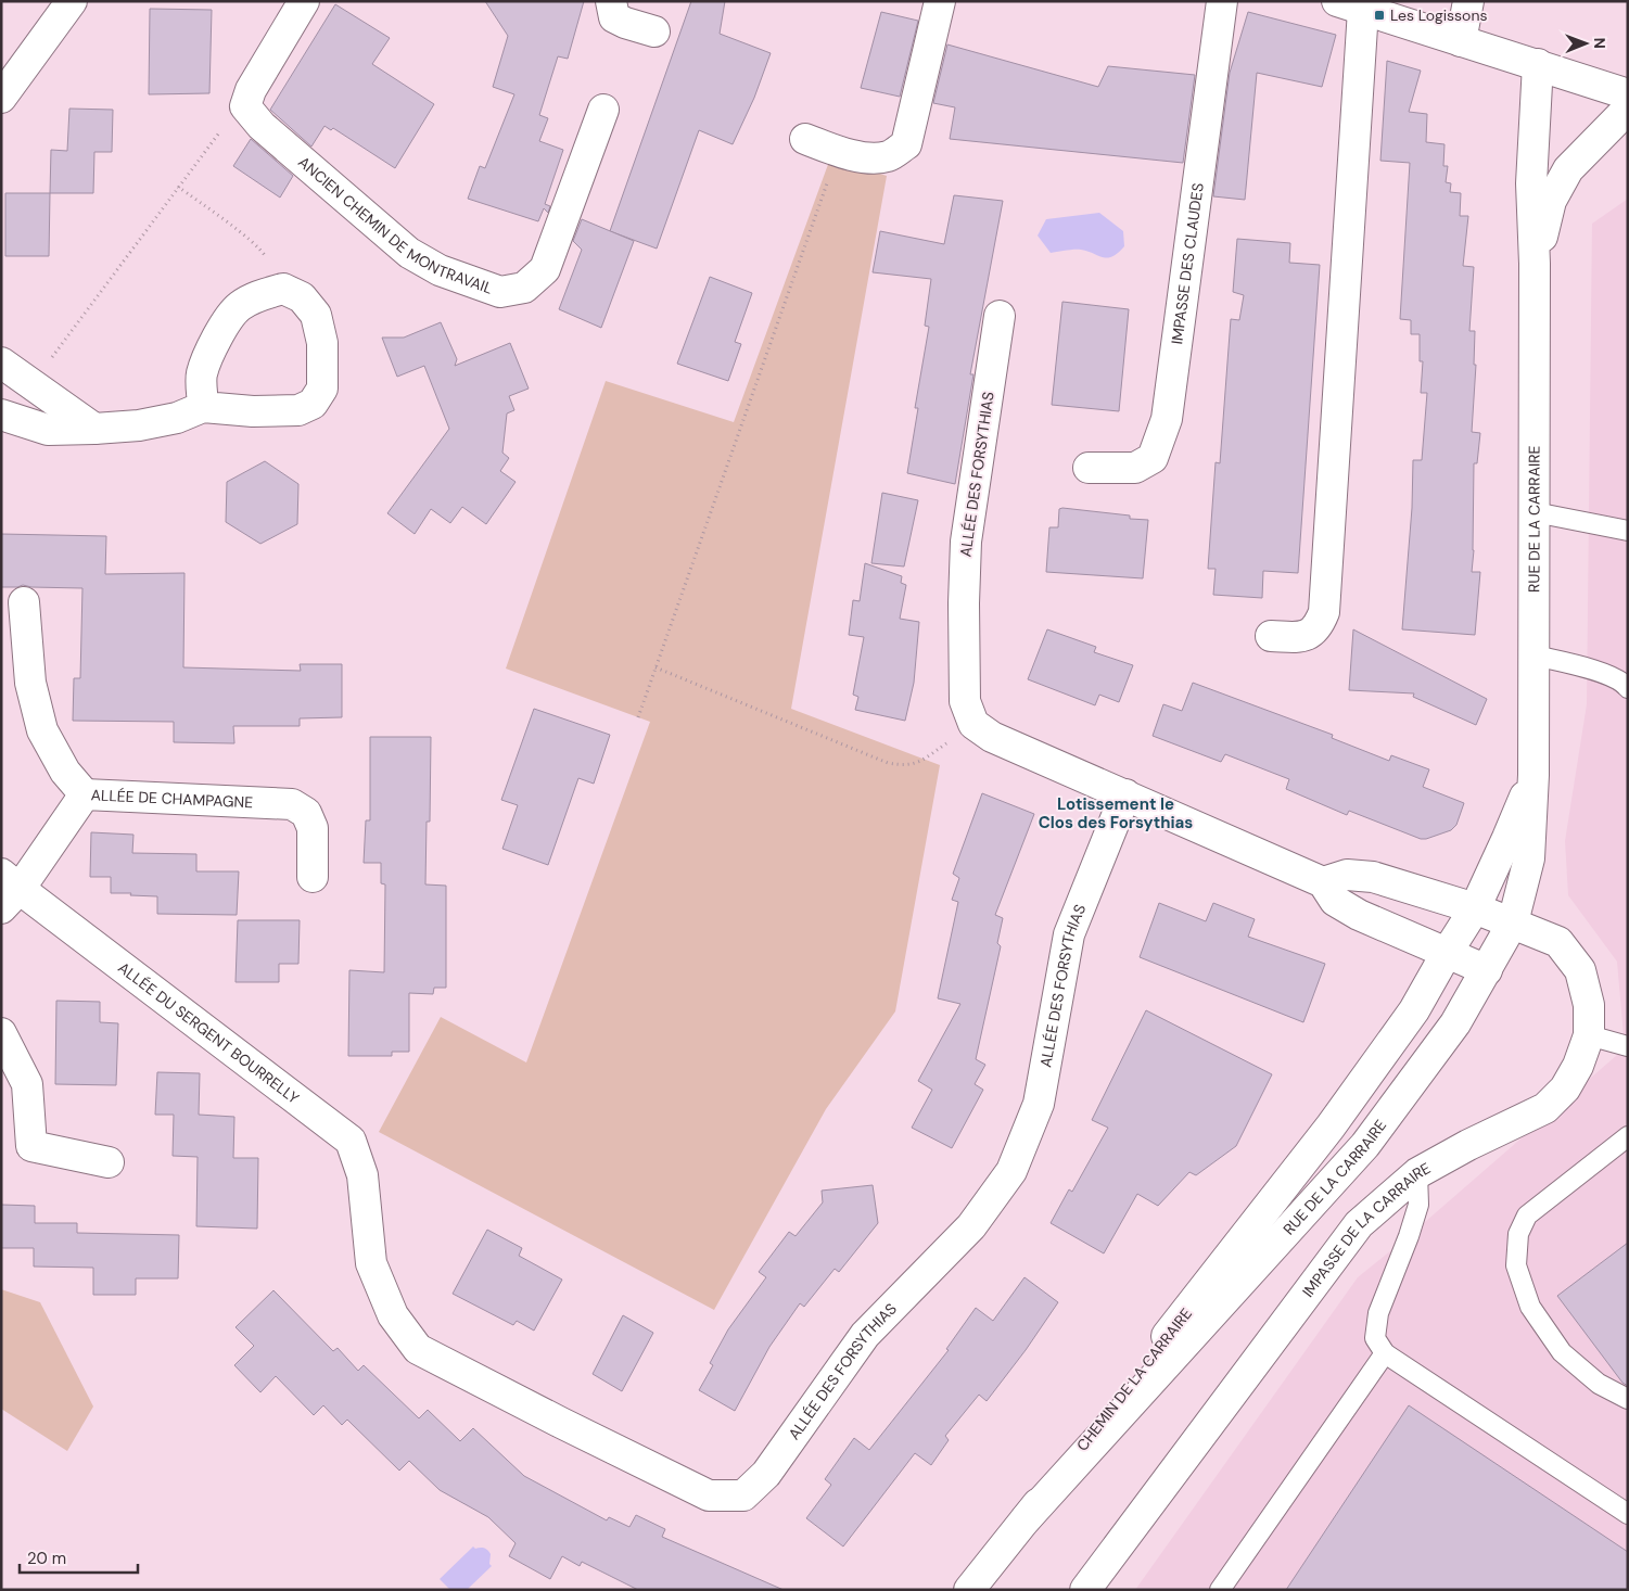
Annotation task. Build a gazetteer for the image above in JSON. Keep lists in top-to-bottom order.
{
  "streets": {
    "street": [
      "ANCIEN CHEMIN DE MONTRAVAIL",
      "IMPASSE DES CLAUDES",
      "ALLÉE DES FORSYTHIAS",
      "RUE DE LA CARRAIRE",
      "ALLÉE DE CHAMPAGNE",
      "ALLÉE DU SERGENT BOURRELLY",
      "IMPASSE DE LA CARRAIRE",
      "CHEMIN DE LA CARRAIRE"
    ]
  },
  "crossings": [
    ["ALLÉE DES FORSYTHIAS", "ALLÉE DU SERGENT BOURRELLY"],
    ["RUE DE LA CARRAIRE", "IMPASSE DE LA CARRAIRE"],
    ["RUE DE LA CARRAIRE", "CHEMIN DE LA CARRAIRE"],
    ["ALLÉE DE CHAMPAGNE", "ALLÉE DU SERGENT BOURRELLY"]
  ],
  "districts": ["Lotissement le Clos des Forsythias"],
  "places": {
    "transit": ["Les Logissons"]
  },
  "scale_bar": "20 m",
  "north": "right"
}
